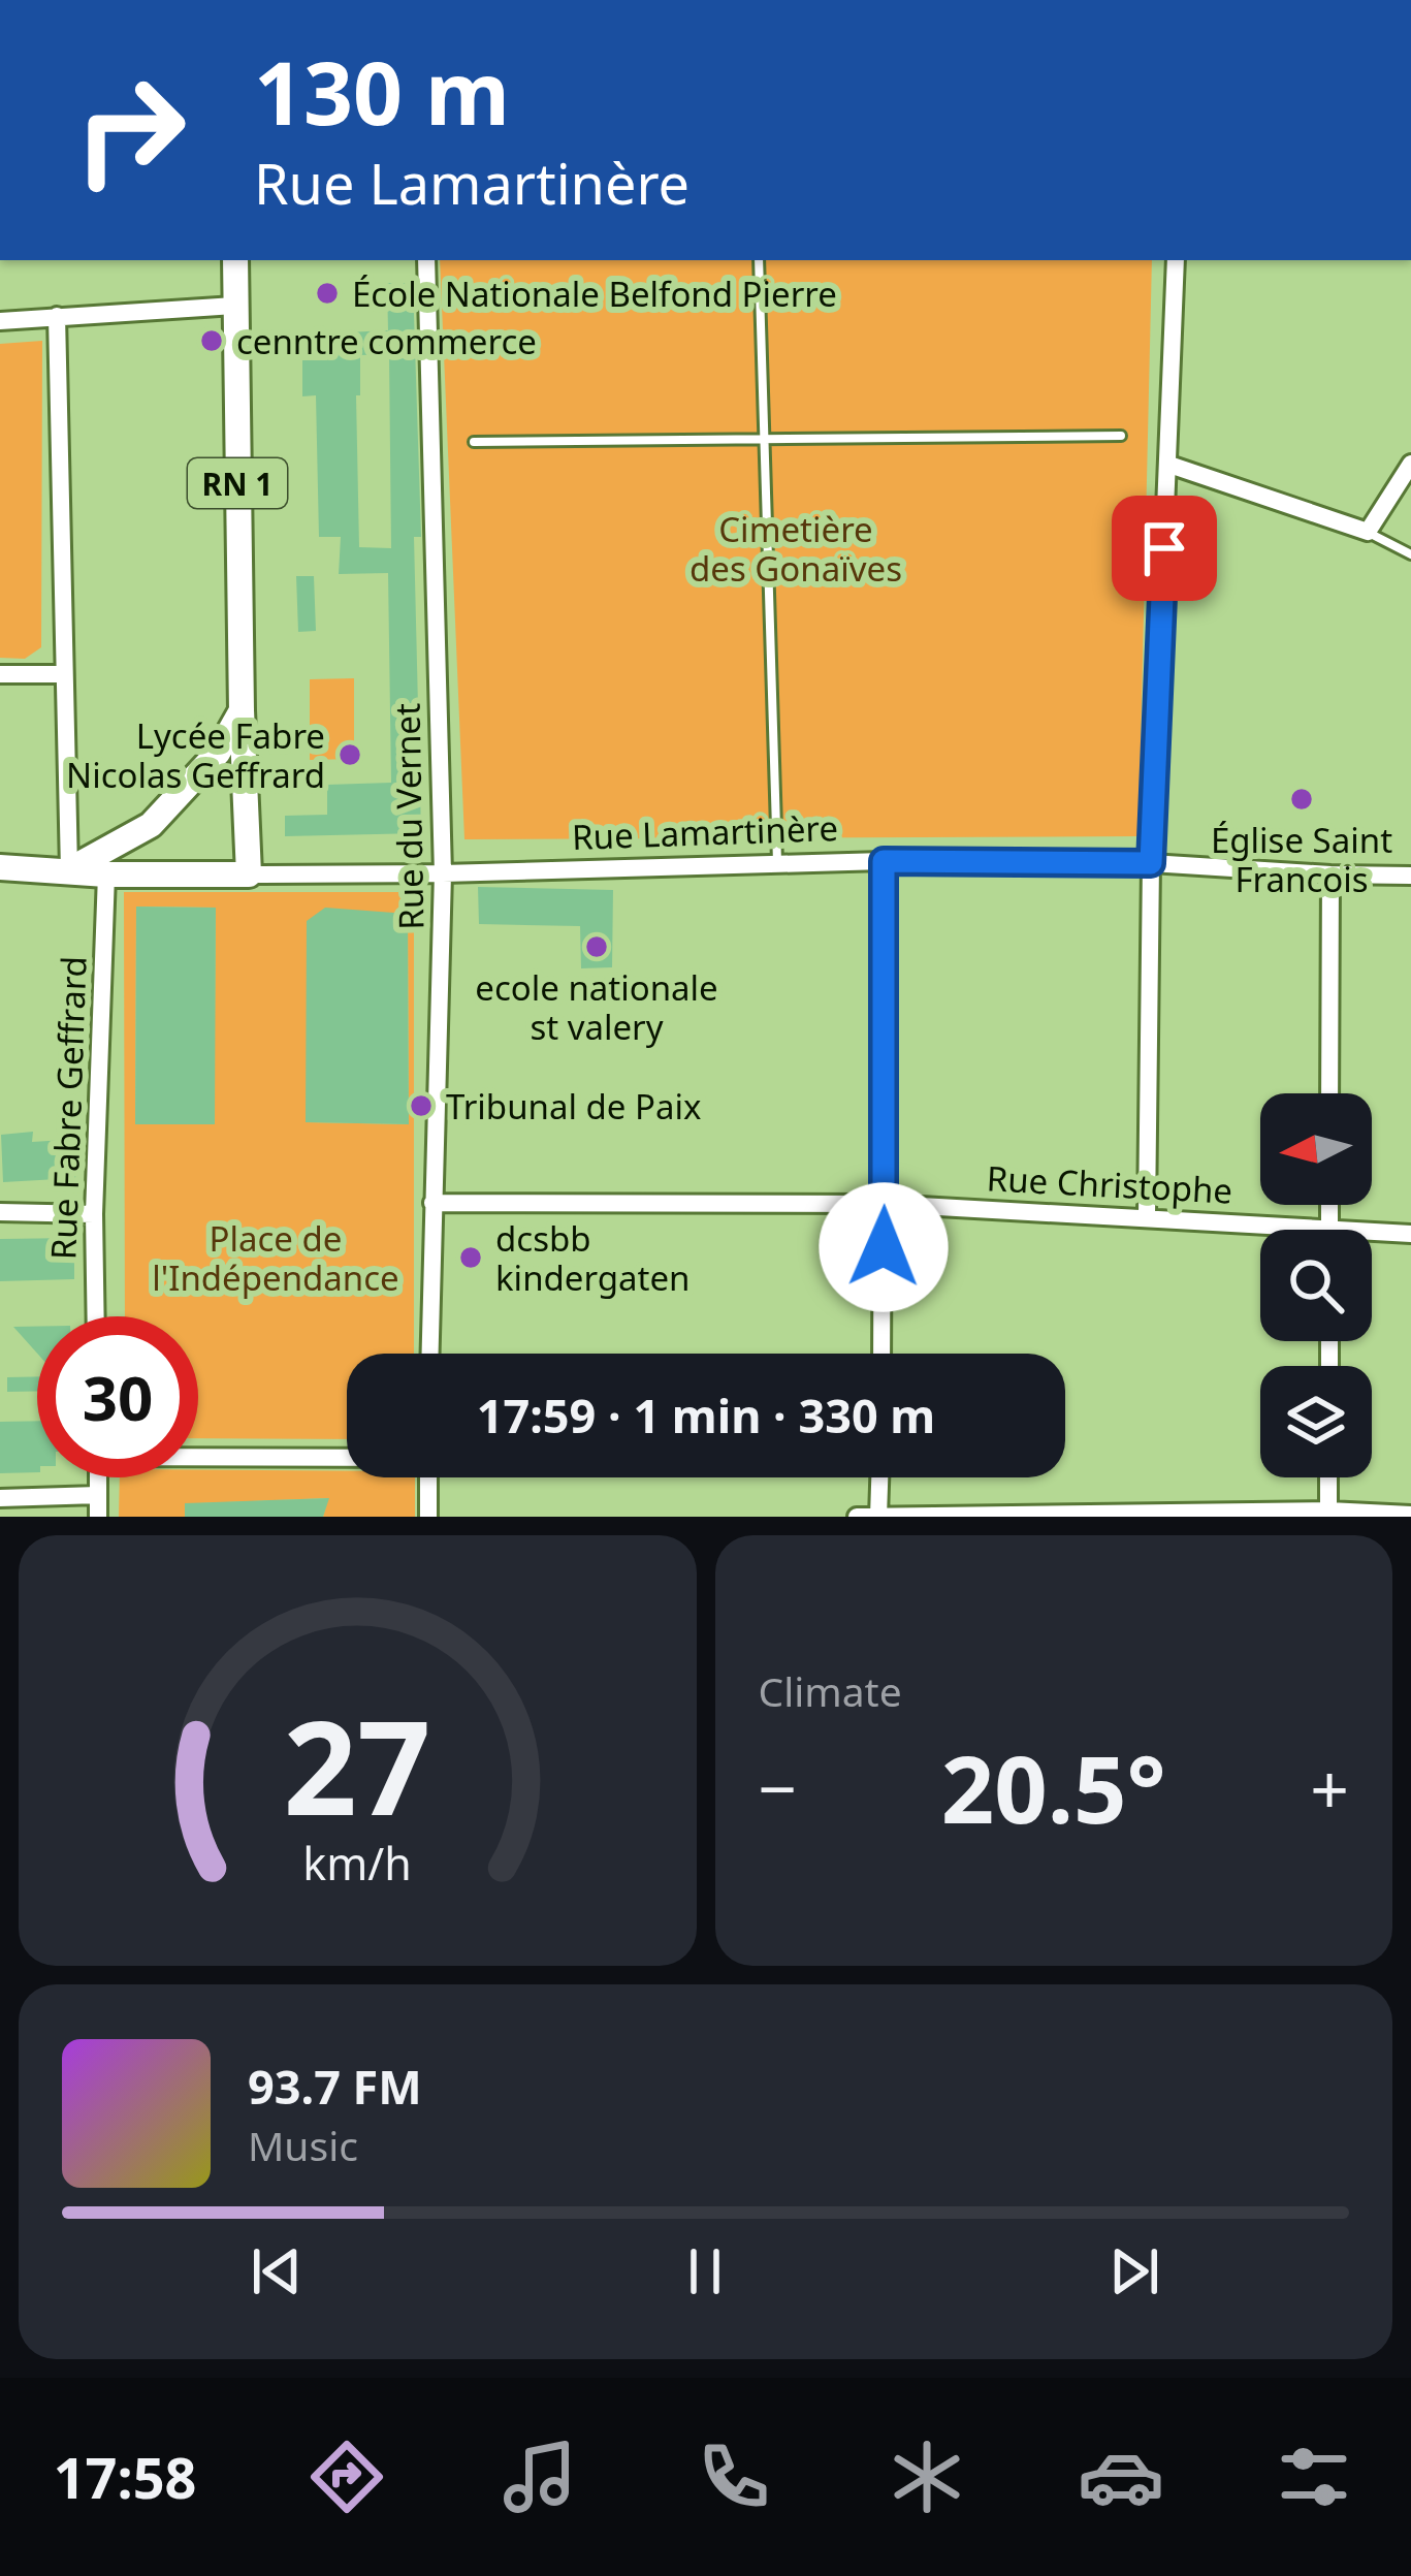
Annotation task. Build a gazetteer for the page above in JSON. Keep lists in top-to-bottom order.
{
  "streets": {
    "main road": ["RN 1", "Rue Lamartinère"],
    "street": ["Rue du Vernet", "Rue Fabre Geffrard", "Rue Christophe"]
  },
  "crossings": [
    ["RN 1", "Rue Lamartinère"],
    ["Rue du Vernet", "Rue Lamartinère"],
    ["Rue du Vernet", "Rue Christophe"],
    ["Rue Lamartinère", "Rue Fabre Geffrard"]
  ],
  "parks": ["Cimetière des Gonaïves", "Place de l'Indépendance"],
  "places": [
    "École Nationale Belfond Pierre",
    "cenntre commerce",
    "Lycée Fabre Nicolas Geffrard",
    "Église Saint Francois",
    "ecole nationale st valery",
    "Tribunal de Paix",
    "dcsbb kindergaten"
  ],
  "north": "left",
  "page": {
    "turn": ["130 m", "Rue Lamartinère"],
    "limit": "30",
    "trip": "17:59 · 1 min · 330 m",
    "tile": "Climate",
    "heat": ["−", "20.5°", "+"],
    "song": ["93.7 FM", "Music"],
    "tabs": "17:58",
    "gauge": ["27", "km/h"]
  }
}
